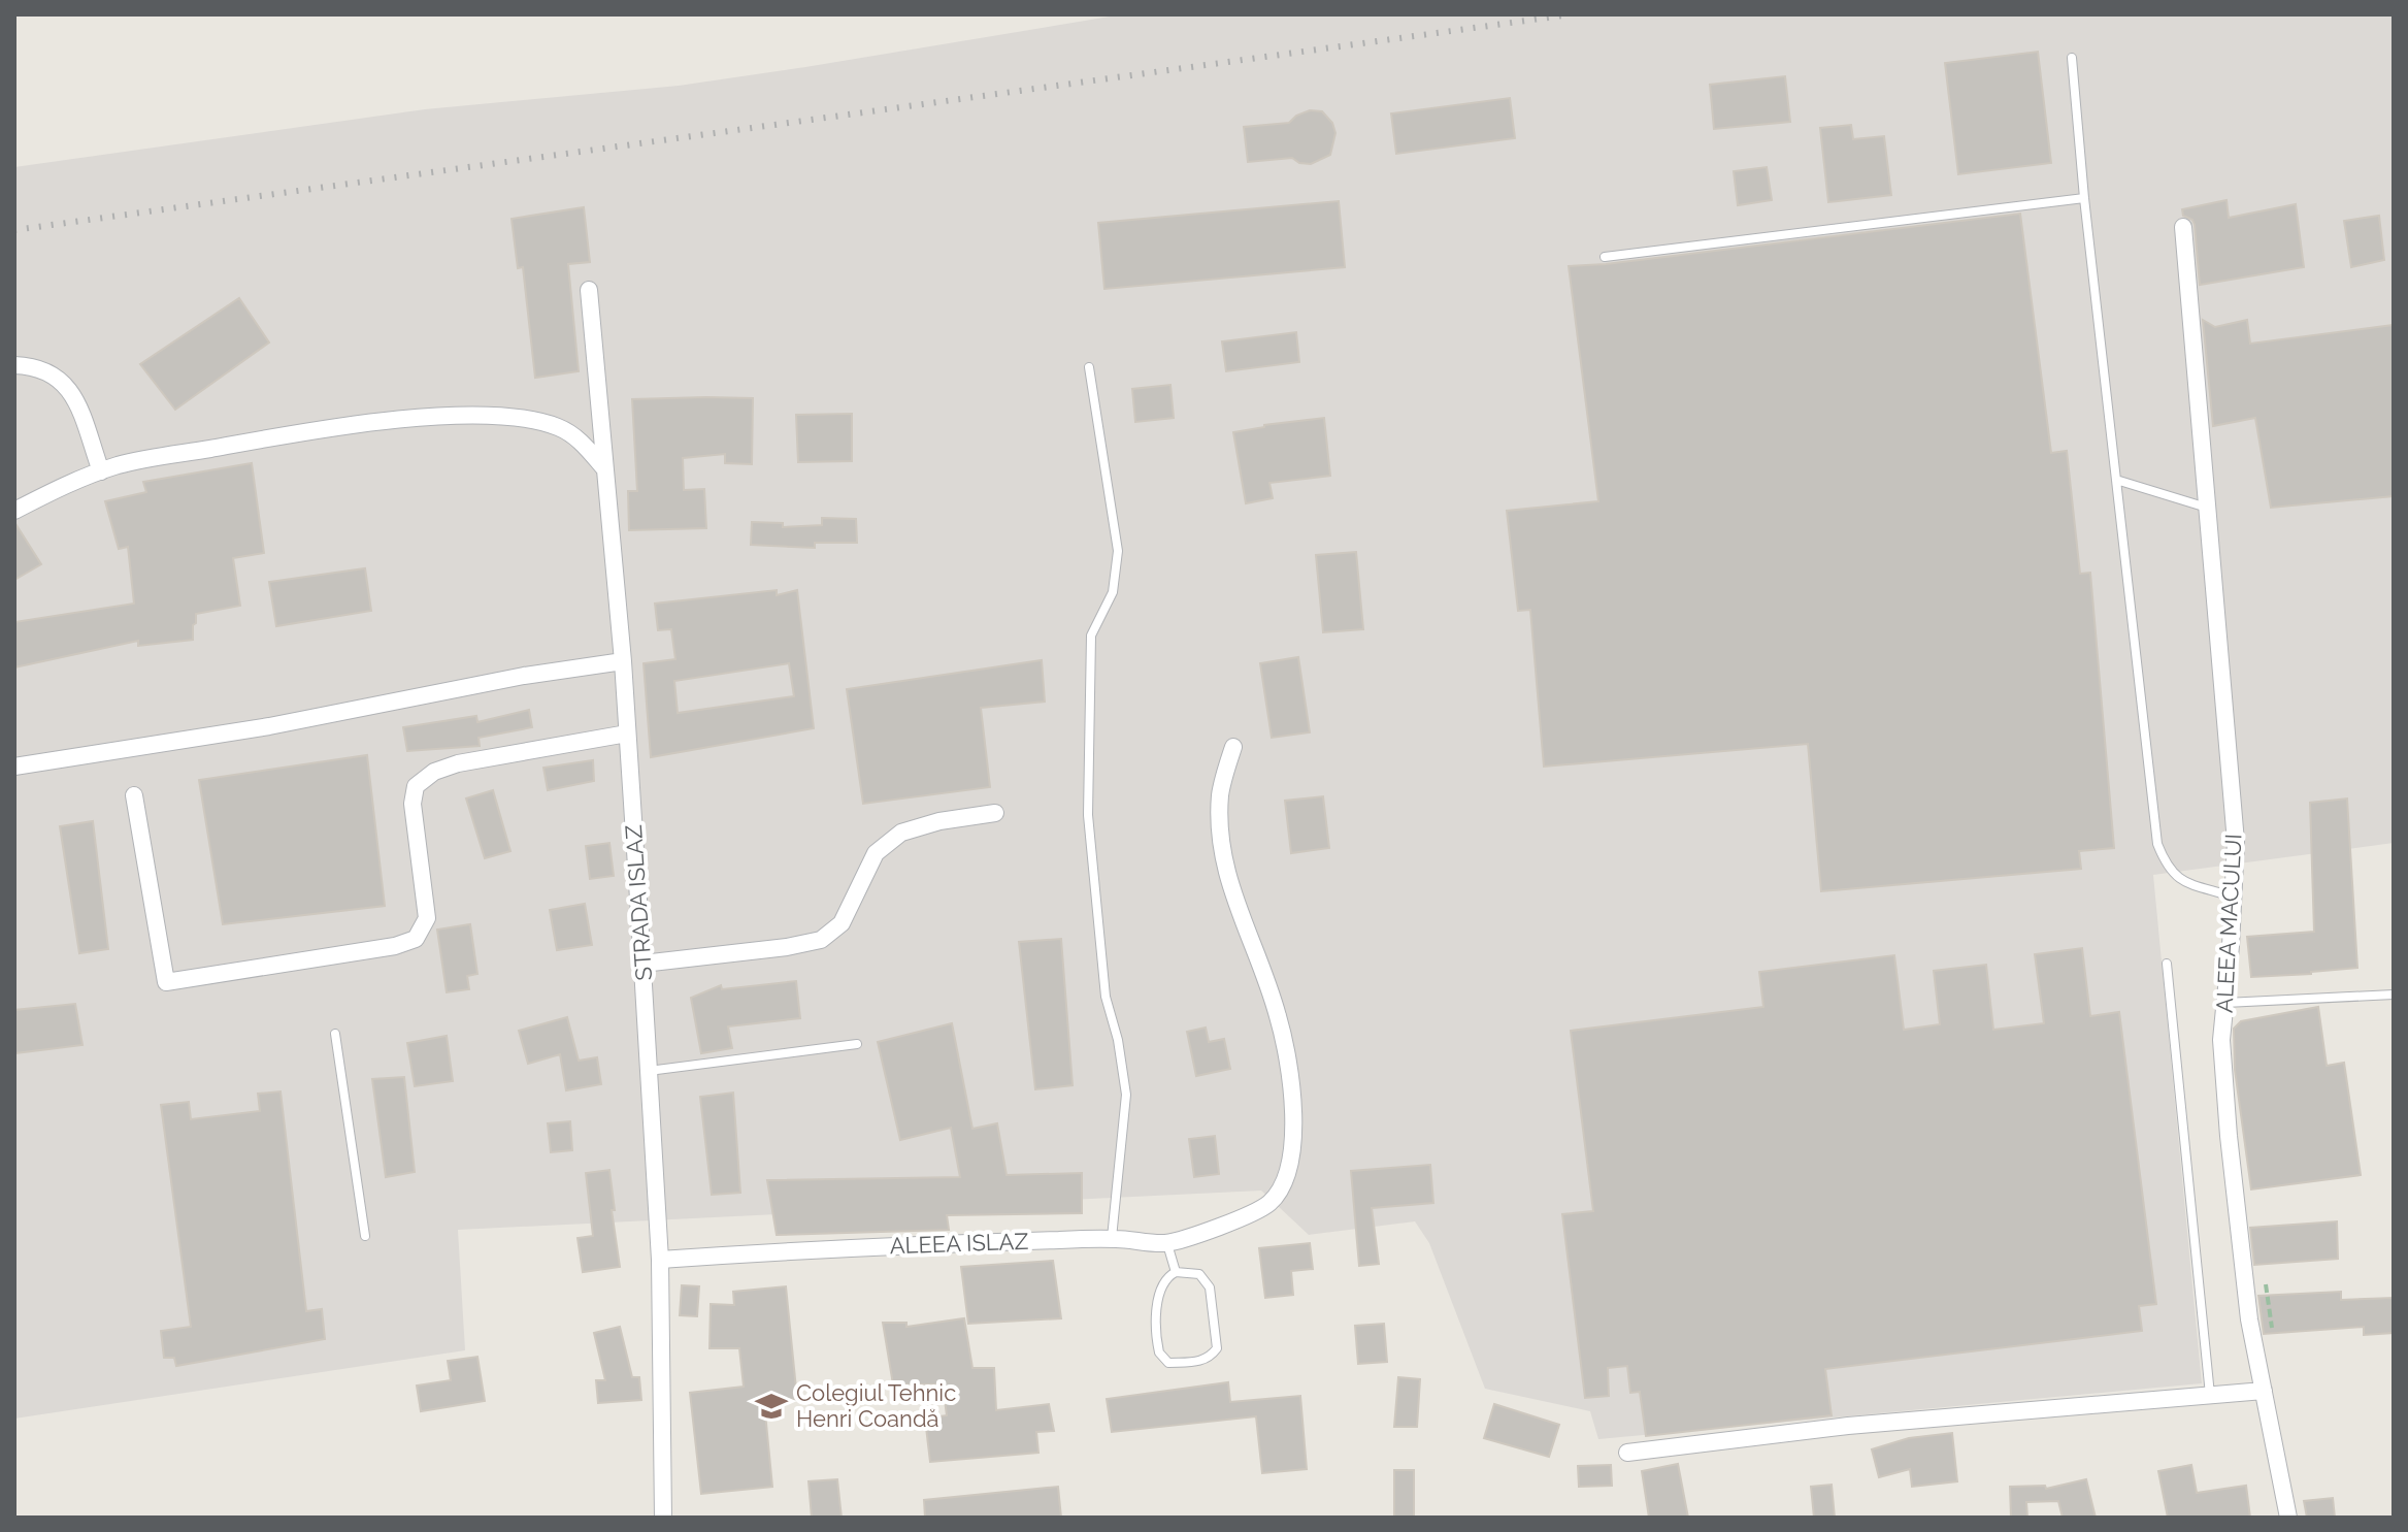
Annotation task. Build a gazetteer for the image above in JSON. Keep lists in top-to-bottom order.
{
  "streets": {
    "street": ["STRADA ISLAZ", "ALEEA MACULUI", "ALEEA ISLAZ"]
  },
  "crossings": [
    ["STRADA ISLAZ", "ALEEA ISLAZ"]
  ],
  "places": {
    "school or university": ["Colegiul Tehnic Henri Coandă"]
  }
}
